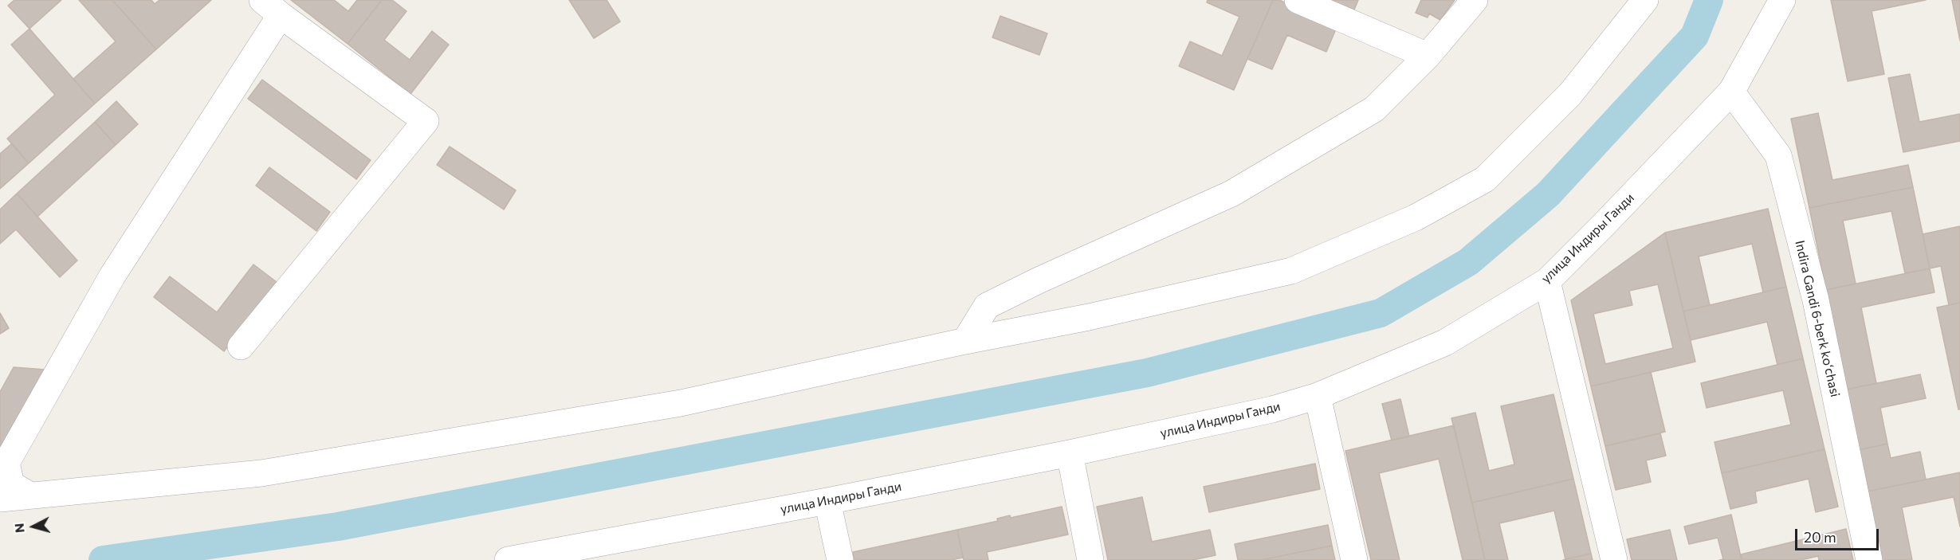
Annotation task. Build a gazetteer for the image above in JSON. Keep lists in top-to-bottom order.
{
  "streets": {
    "street": ["улица Индиры Ганди", "Indira Gandi 6-berk koʻchasi"]
  },
  "crossings": [
    ["улица Индиры Ганди", "Indira Gandi 6-berk koʻchasi"]
  ],
  "scale_bar": "20 m",
  "north": "left"
}
